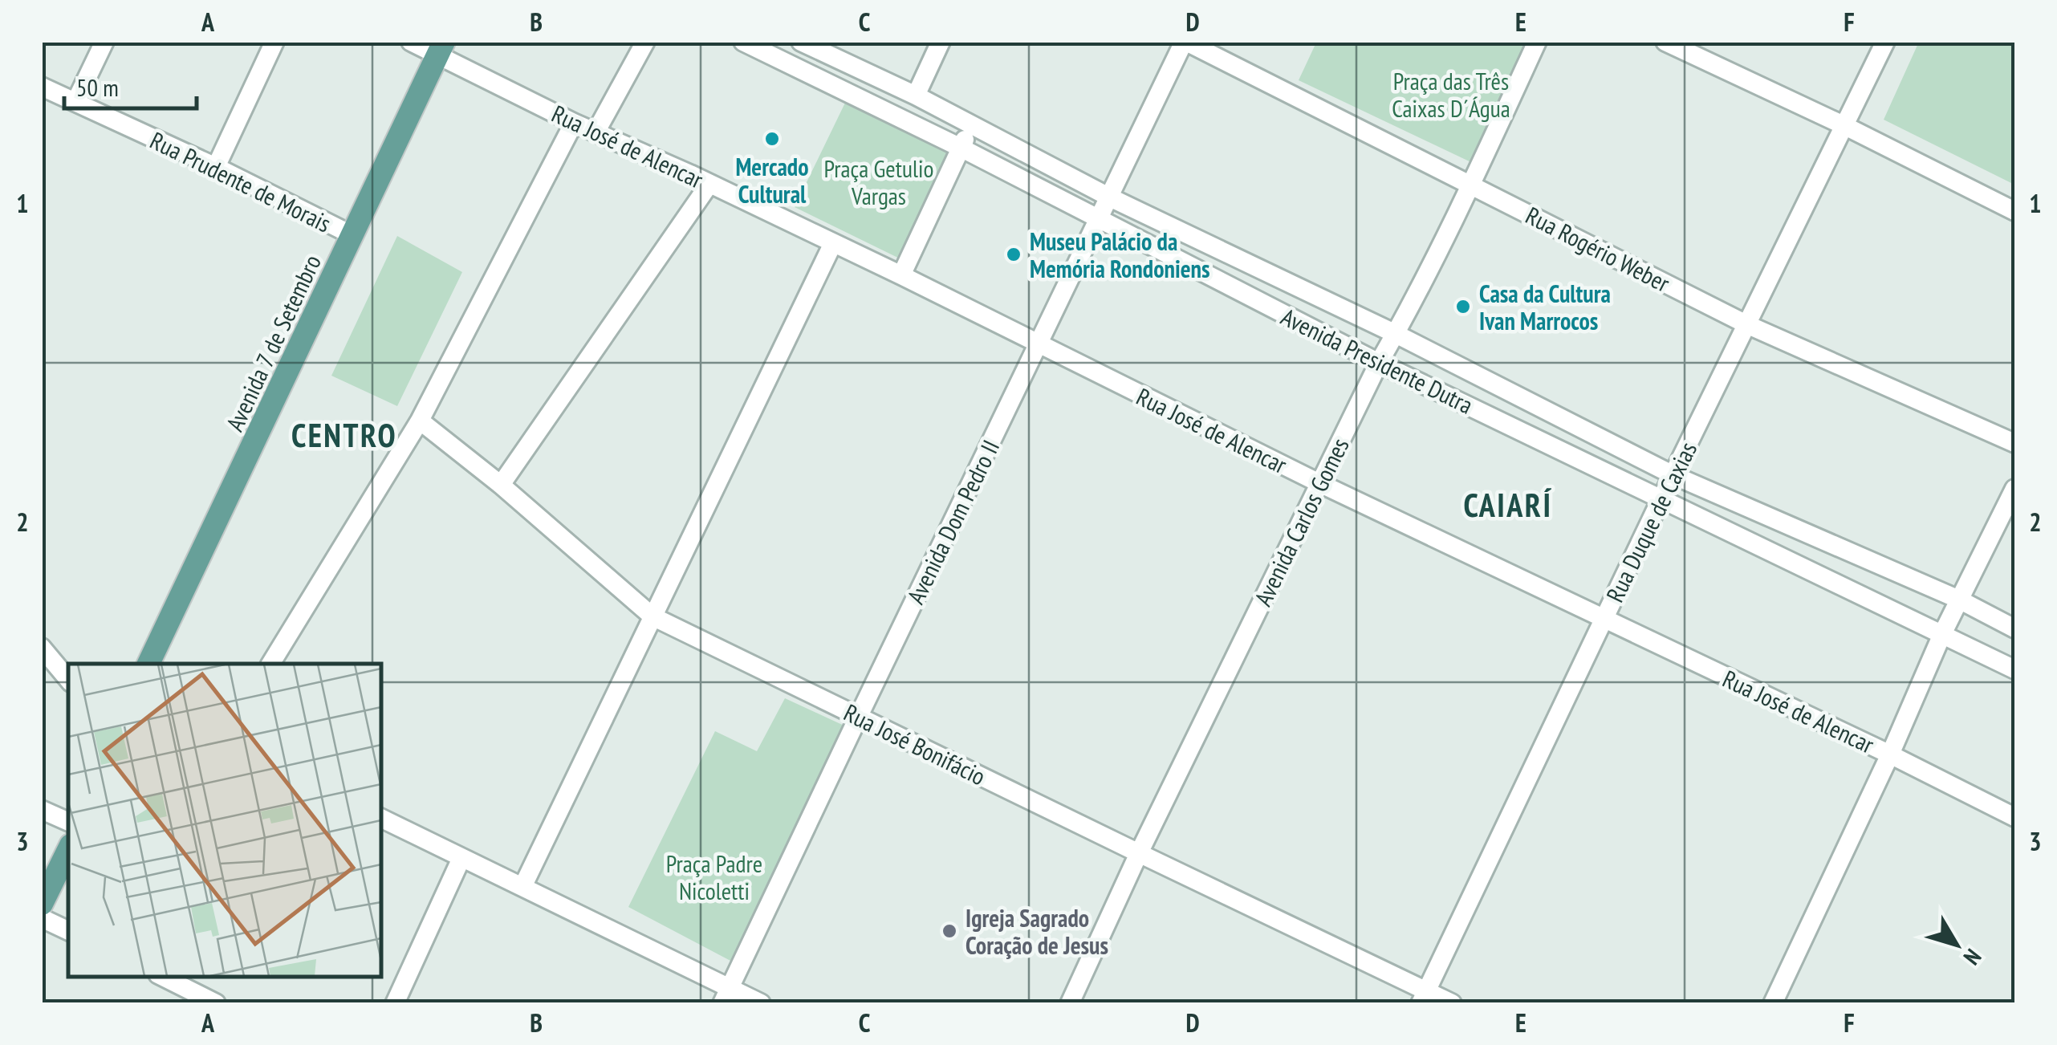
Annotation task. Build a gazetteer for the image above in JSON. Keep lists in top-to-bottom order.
{
  "streets": {
    "main road": ["Avenida 7 de Setembro"],
    "street": [
      "Rua José de Alencar",
      "Rua Prudente de Morais",
      "Rua Rogério Weber",
      "Avenida Presidente Dutra",
      "Avenida Dom Pedro II",
      "Avenida Carlos Gomes",
      "Rua Duque de Caxias",
      "Rua José Bonifácio"
    ]
  },
  "crossings": [
    ["Rua José de Alencar", "Avenida 7 de Setembro"],
    ["Rua José de Alencar", "Avenida Dom Pedro II"],
    ["Rua José de Alencar", "Avenida Carlos Gomes"],
    ["Rua José de Alencar", "Rua Duque de Caxias"],
    ["Rua Prudente de Morais", "Avenida 7 de Setembro"],
    ["Rua Rogério Weber", "Avenida Dom Pedro II"],
    ["Rua Rogério Weber", "Avenida Carlos Gomes"],
    ["Rua Rogério Weber", "Rua Duque de Caxias"],
    ["Avenida Presidente Dutra", "Avenida Dom Pedro II"],
    ["Avenida Presidente Dutra", "Avenida Carlos Gomes"],
    ["Avenida Presidente Dutra", "Rua Duque de Caxias"],
    ["Avenida Dom Pedro II", "Rua José Bonifácio"],
    ["Avenida Carlos Gomes", "Rua José Bonifácio"],
    ["Rua Duque de Caxias", "Rua José Bonifácio"]
  ],
  "districts": ["CENTRO", "CAIARÍ"],
  "parks": ["Praça das Três Caixas D´Água", "Praça Getulio Vargas", "Praça Padre Nicoletti"],
  "places": [
    "Mercado Cultural",
    "Museu Palácio da Memória Rondoniens",
    "Casa da Cultura Ivan Marrocos",
    "Igreja Sagrado Coração de Jesus"
  ],
  "scale_bar": "50 m",
  "north": "bottom right",
  "grid": {
    "columns": [
      "A",
      "B",
      "C",
      "D",
      "E",
      "F"
    ],
    "rows": ["1", "2", "3"]
  }
}
